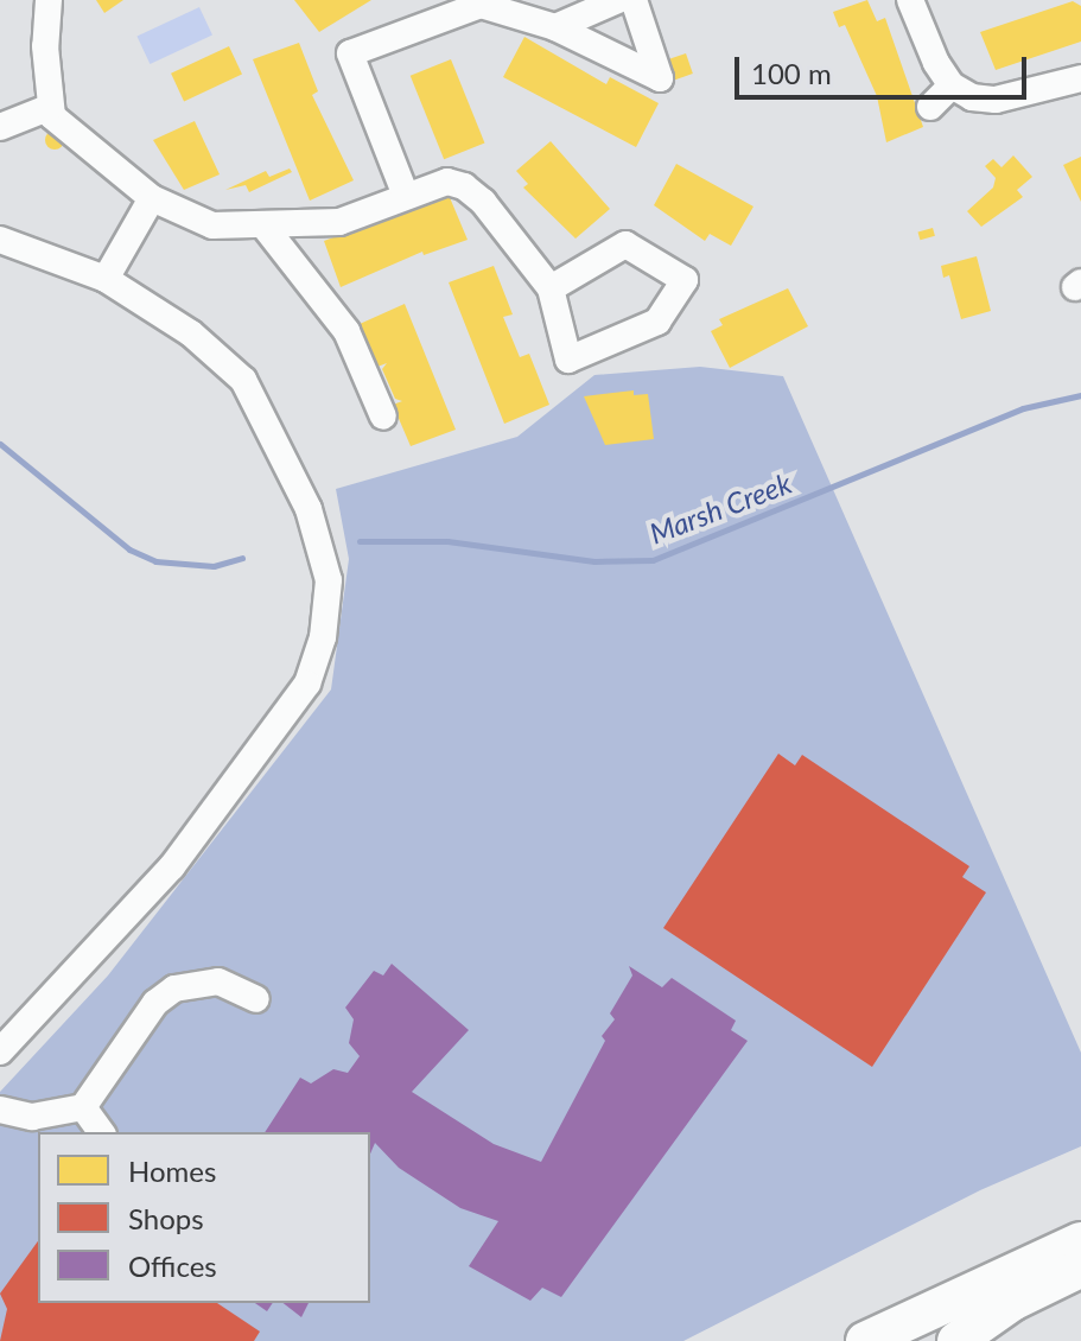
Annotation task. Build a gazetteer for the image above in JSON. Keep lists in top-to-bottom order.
{
  "water": ["Marsh Creek"],
  "legend": ["Homes", "Shops", "Offices"],
  "scale_bar": "100 m"
}
